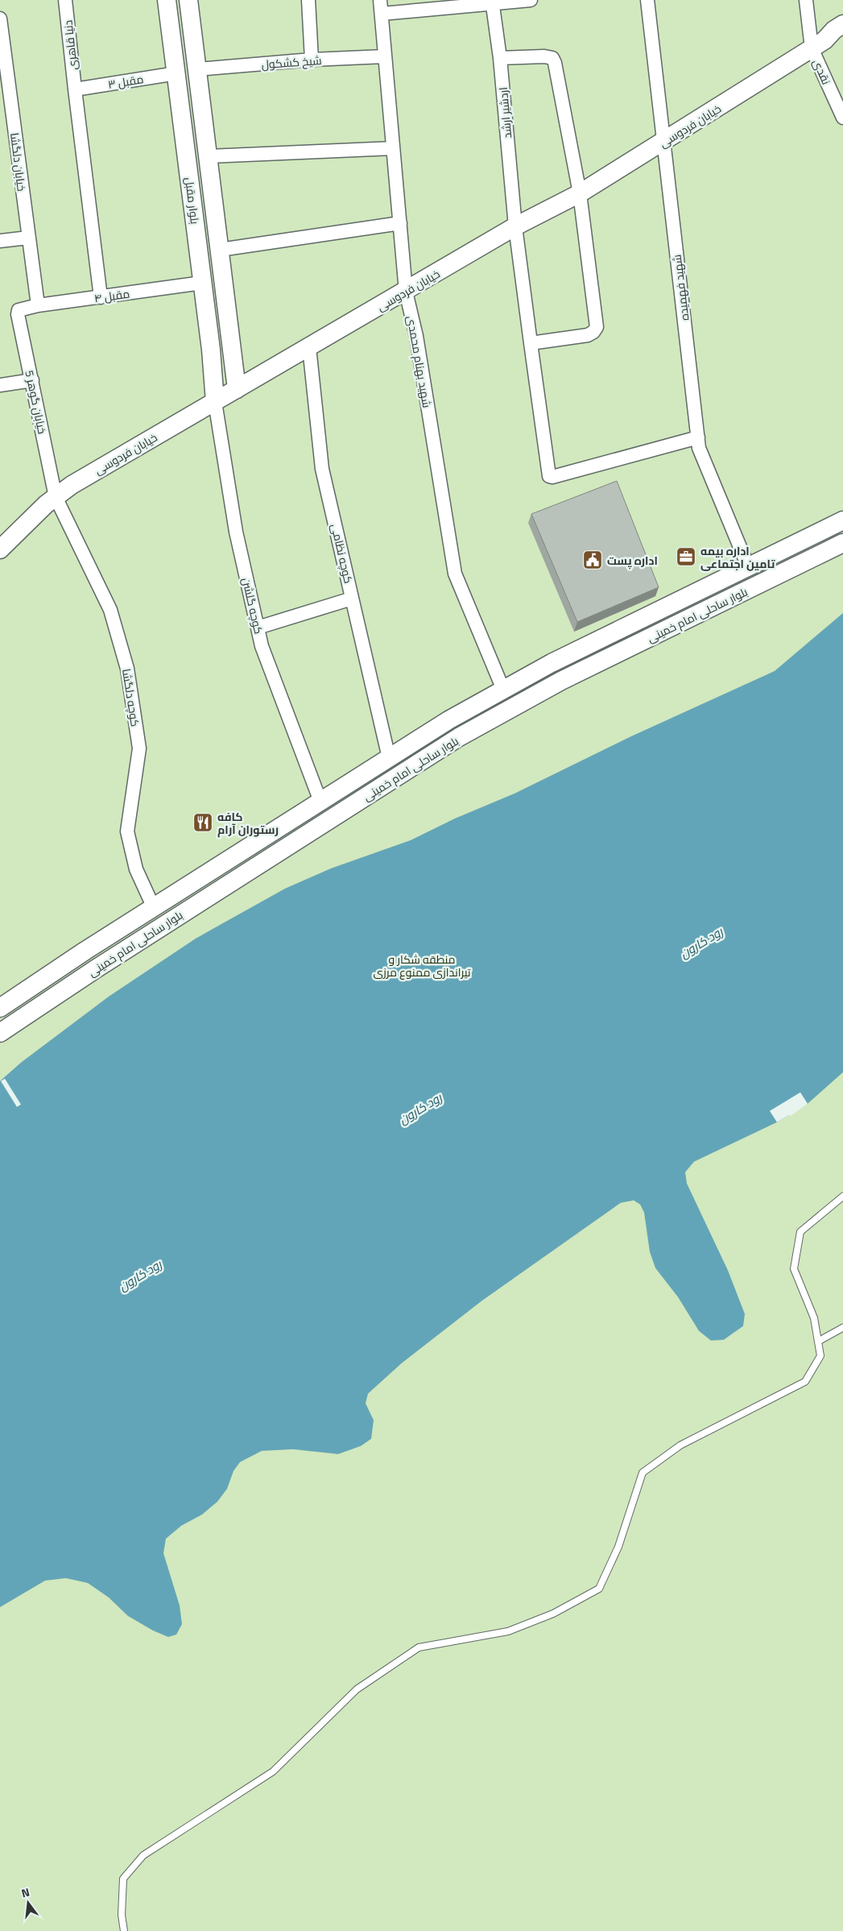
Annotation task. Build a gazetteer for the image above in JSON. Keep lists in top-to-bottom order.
{
  "streets": {
    "main road": ["خیابان فردوسی", "بلوار مقبل", "بلوار ساحلی امام خمینی"],
    "street": [
      "دنیا قاهری",
      "شیخ کشکول",
      "نقدی",
      "مقبل ۳",
      "اردشیر ارشد",
      "خیابان دلگشا",
      "شهید فهمیده",
      "مقبل ۴",
      "شهید بهنام محمدی",
      "خیابان گوهر 5",
      "کوچه نظامی",
      "کوچه گلشن",
      "کوچه دلگشا"
    ]
  },
  "crossings": [
    ["دنیا قاهری", "مقبل ۳"],
    ["دنیا قاهری", "مقبل ۴"],
    ["شیخ کشکول", "بلوار مقبل"],
    ["شیخ کشکول", "شهید بهنام محمدی"],
    ["نقدی", "خیابان فردوسی"],
    ["مقبل ۳", "بلوار مقبل"],
    ["اردشیر ارشد", "خیابان فردوسی"],
    ["اردشیر ارشد", "شهید فهمیده"],
    ["خیابان فردوسی", "بلوار مقبل"],
    ["خیابان فردوسی", "شهید فهمیده"],
    ["خیابان فردوسی", "شهید بهنام محمدی"],
    ["خیابان فردوسی", "خیابان گوهر 5"],
    ["خیابان فردوسی", "کوچه نظامی"],
    ["خیابان فردوسی", "کوچه گلشن"],
    ["خیابان فردوسی", "کوچه دلگشا"],
    ["خیابان دلگشا", "مقبل ۴"],
    ["بلوار مقبل", "مقبل ۴"],
    ["بلوار مقبل", "کوچه گلشن"],
    ["شهید فهمیده", "بلوار ساحلی امام خمینی"],
    ["مقبل ۴", "خیابان گوهر 5"],
    ["شهید بهنام محمدی", "بلوار ساحلی امام خمینی"],
    ["خیابان گوهر 5", "کوچه دلگشا"],
    ["کوچه نظامی", "بلوار ساحلی امام خمینی"],
    ["کوچه گلشن", "بلوار ساحلی امام خمینی"],
    ["بلوار ساحلی امام خمینی", "کوچه دلگشا"]
  ],
  "water": ["رود کارون"],
  "parks": ["منطقه شکار و تیراندازی ممنوع مرزی"],
  "places": {
    "office": ["اداره بیمه تامین اجتماعی"],
    "public building": ["اداره پست"],
    "restaurant": ["کافه رستوران آرام"]
  },
  "north": "top"
}
